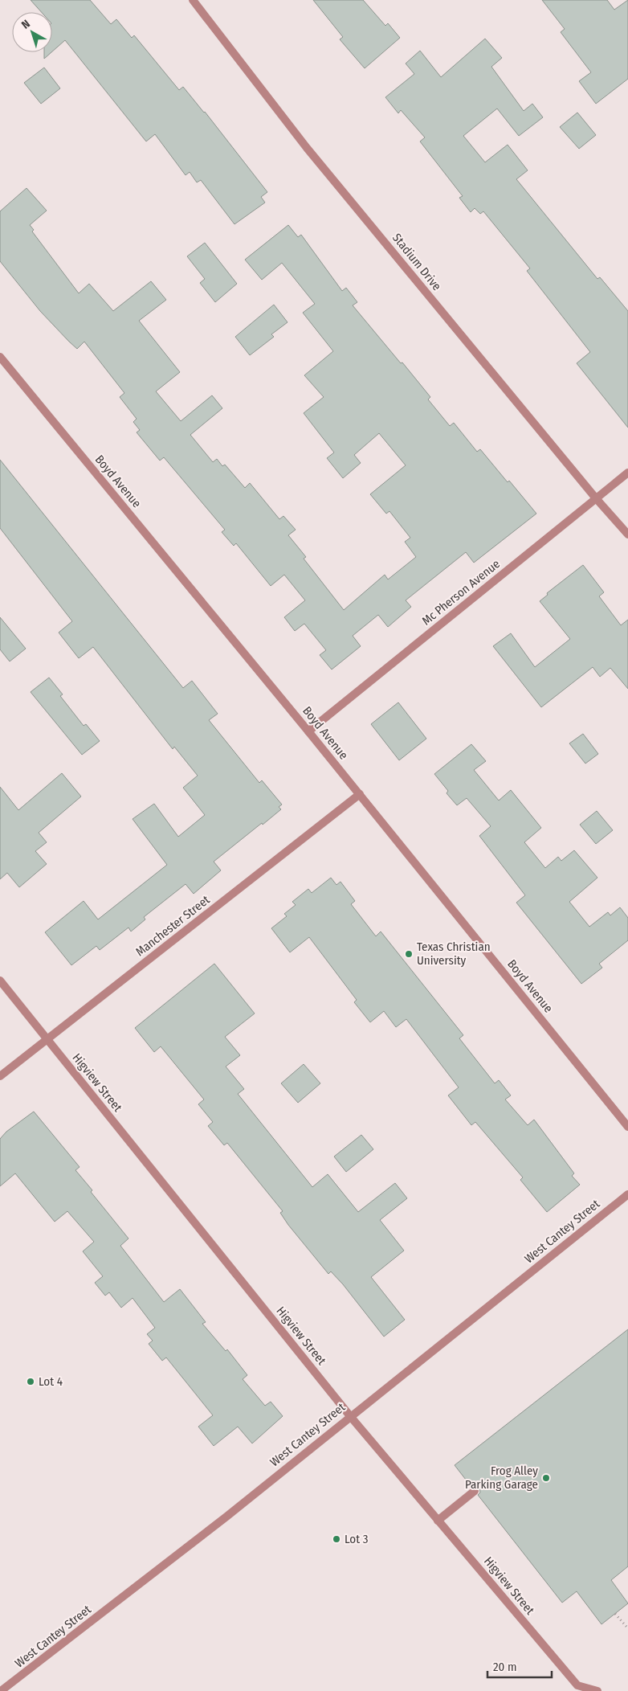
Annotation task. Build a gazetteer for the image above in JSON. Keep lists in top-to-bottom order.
{
  "streets": {
    "street": [
      "Stadium Drive",
      "Boyd Avenue",
      "Mc Pherson Avenue",
      "Manchester Street",
      "Higview Street",
      "West Cantey Street"
    ]
  },
  "crossings": [
    ["Stadium Drive", "Mc Pherson Avenue"],
    ["Boyd Avenue", "Mc Pherson Avenue"],
    ["Boyd Avenue", "Manchester Street"],
    ["Manchester Street", "Higview Street"],
    ["Higview Street", "West Cantey Street"]
  ],
  "places": [
    "Texas Christian University",
    "Lot 4",
    "Frog Alley Parking Garage",
    "Lot 3"
  ],
  "scale_bar": "20 m",
  "north": "top left"
}
